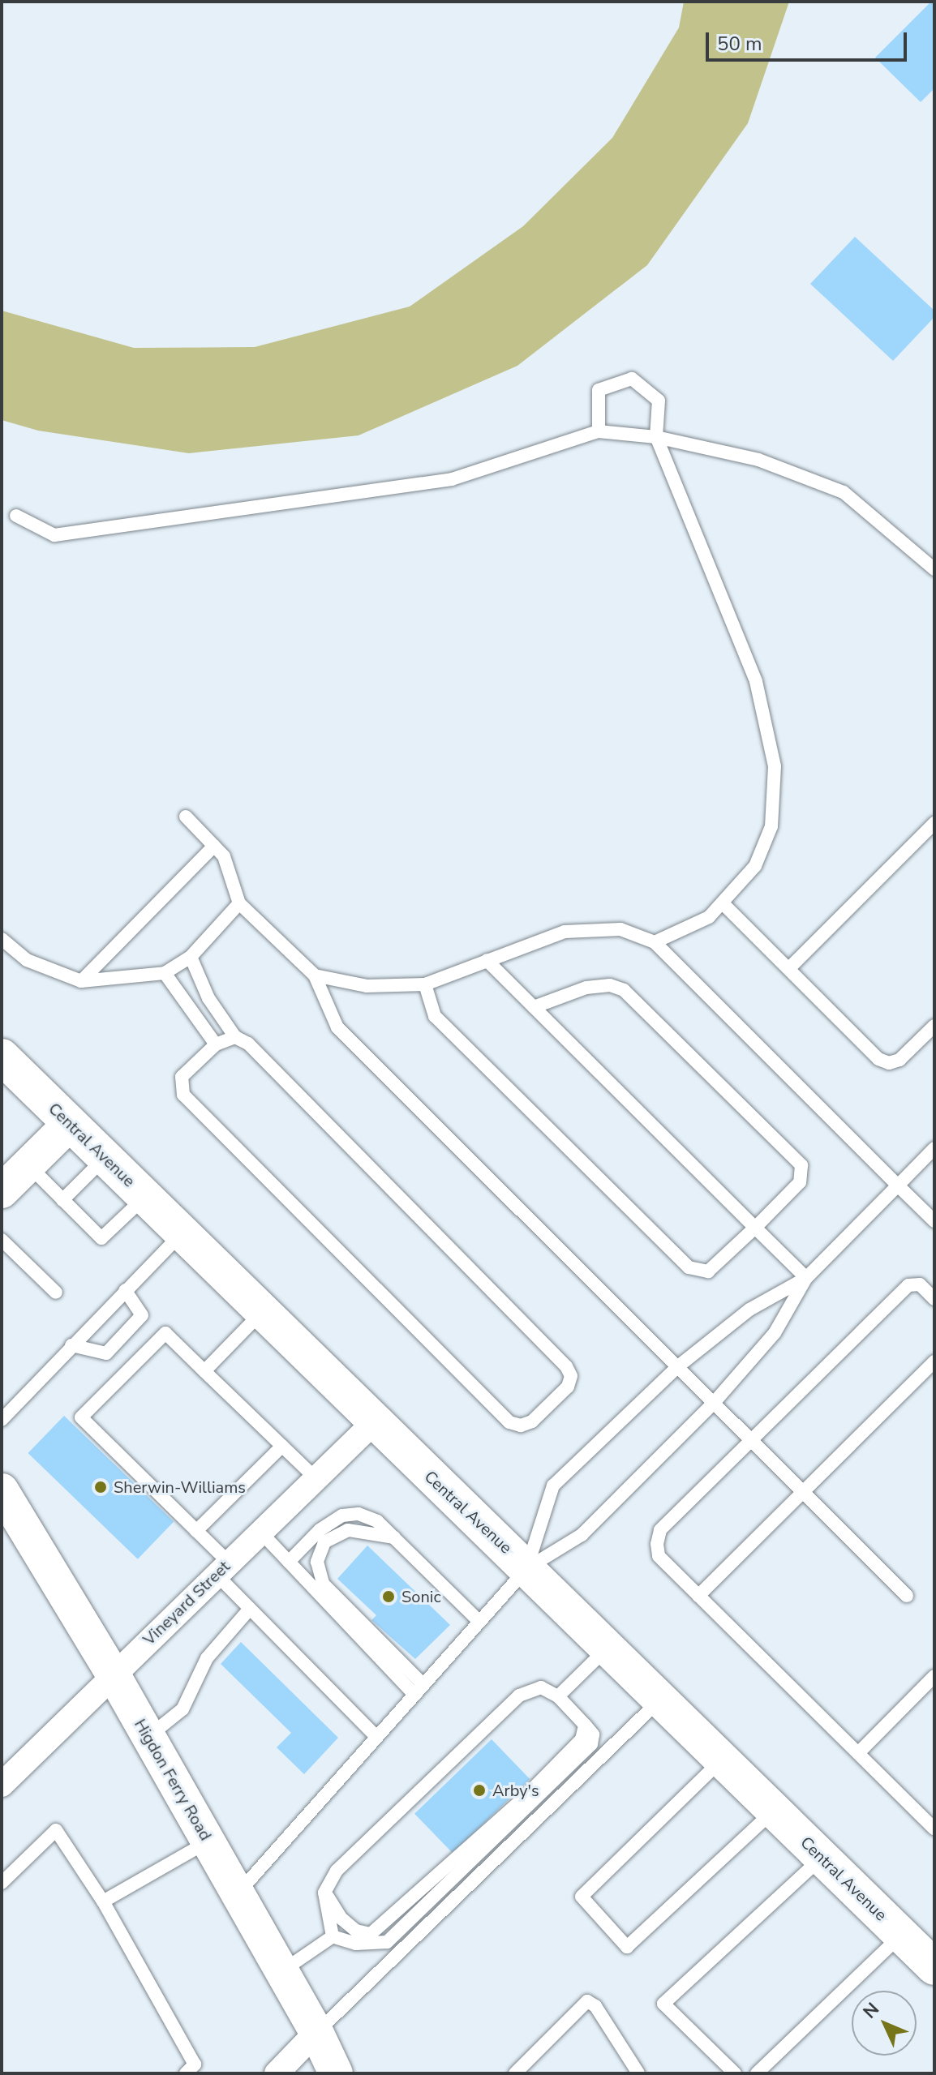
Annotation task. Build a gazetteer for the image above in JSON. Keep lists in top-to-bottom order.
{
  "streets": {
    "main road": ["Central Avenue", "Higdon Ferry Road"],
    "street": ["Vineyard Street"]
  },
  "crossings": [
    ["Central Avenue", "Vineyard Street"],
    ["Vineyard Street", "Higdon Ferry Road"]
  ],
  "places": ["Sherwin-Williams", "Sonic", "Arby's"],
  "scale_bar": "50 m",
  "north": "top left"
}
